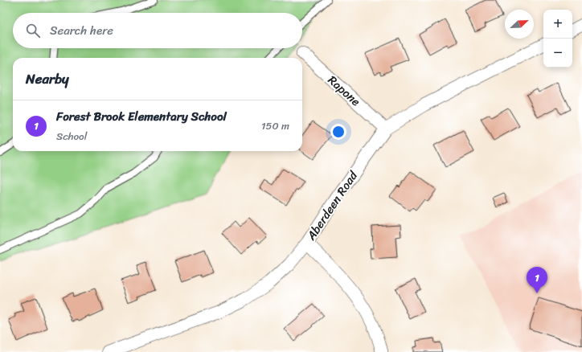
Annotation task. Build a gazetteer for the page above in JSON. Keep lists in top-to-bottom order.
{
  "streets": {
    "street": ["Rapone", "Aberdeen Road"]
  },
  "crossings": [
    ["Rapone", "Aberdeen Road"]
  ],
  "north": "top right",
  "page": {
    "map_buttons": ["+", "−"],
    "search": "Search here",
    "heading": "Nearby",
    "list": [
      {
        "mark": "1",
        "name": "Forest Brook Elementary School",
        "note": "School",
        "value": "150 m"
      }
    ],
    "pins": "1"
  }
}
